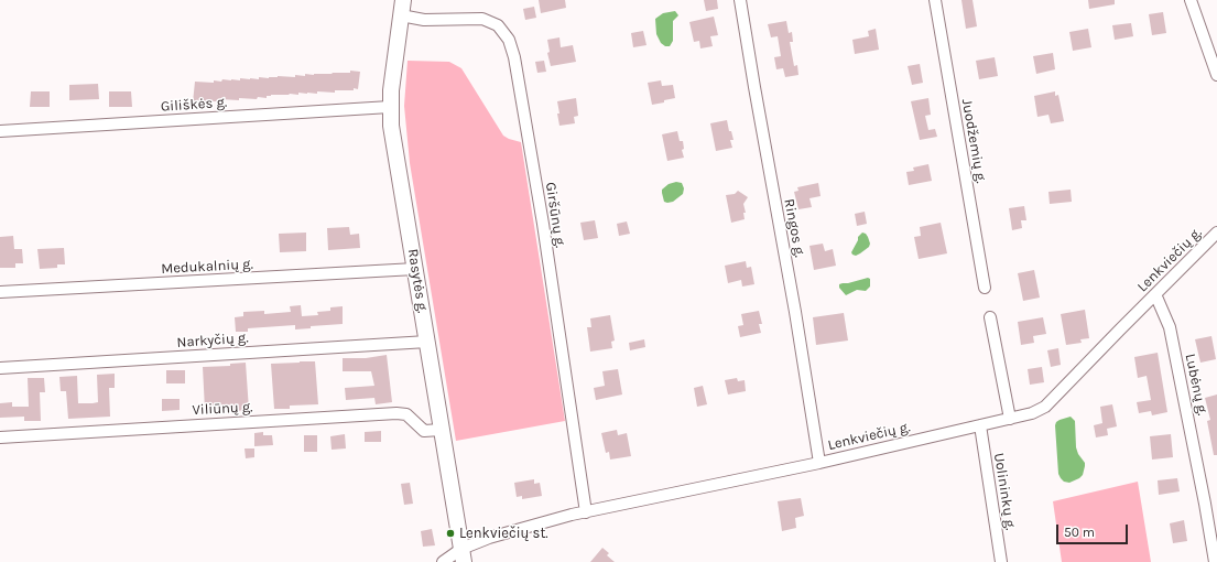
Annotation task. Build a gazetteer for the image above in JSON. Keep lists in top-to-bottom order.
{
  "streets": {
    "main road": ["Rasytės g."],
    "street": [
      "Giliškės g.",
      "Juodžemių g.",
      "Giršūnų g.",
      "Ringos g.",
      "Lenkviečių g.",
      "Medukalnių g.",
      "Narkyčių g.",
      "Lubėnų g.",
      "Viliūnų g.",
      "Uolininkų g."
    ]
  },
  "crossings": [
    ["Giliškės g.", "Rasytės g."],
    ["Giršūnų g.", "Lenkviečių g."],
    ["Giršūnų g.", "Rasytės g."],
    ["Ringos g.", "Lenkviečių g."],
    ["Lenkviečių g.", "Rasytės g."],
    ["Lenkviečių g.", "Lubėnų g."],
    ["Lenkviečių g.", "Uolininkų g."],
    ["Medukalnių g.", "Rasytės g."],
    ["Rasytės g.", "Narkyčių g."],
    ["Rasytės g.", "Viliūnų g."]
  ],
  "places": ["Lenkviečių st."],
  "scale_bar": "50 m"
}
